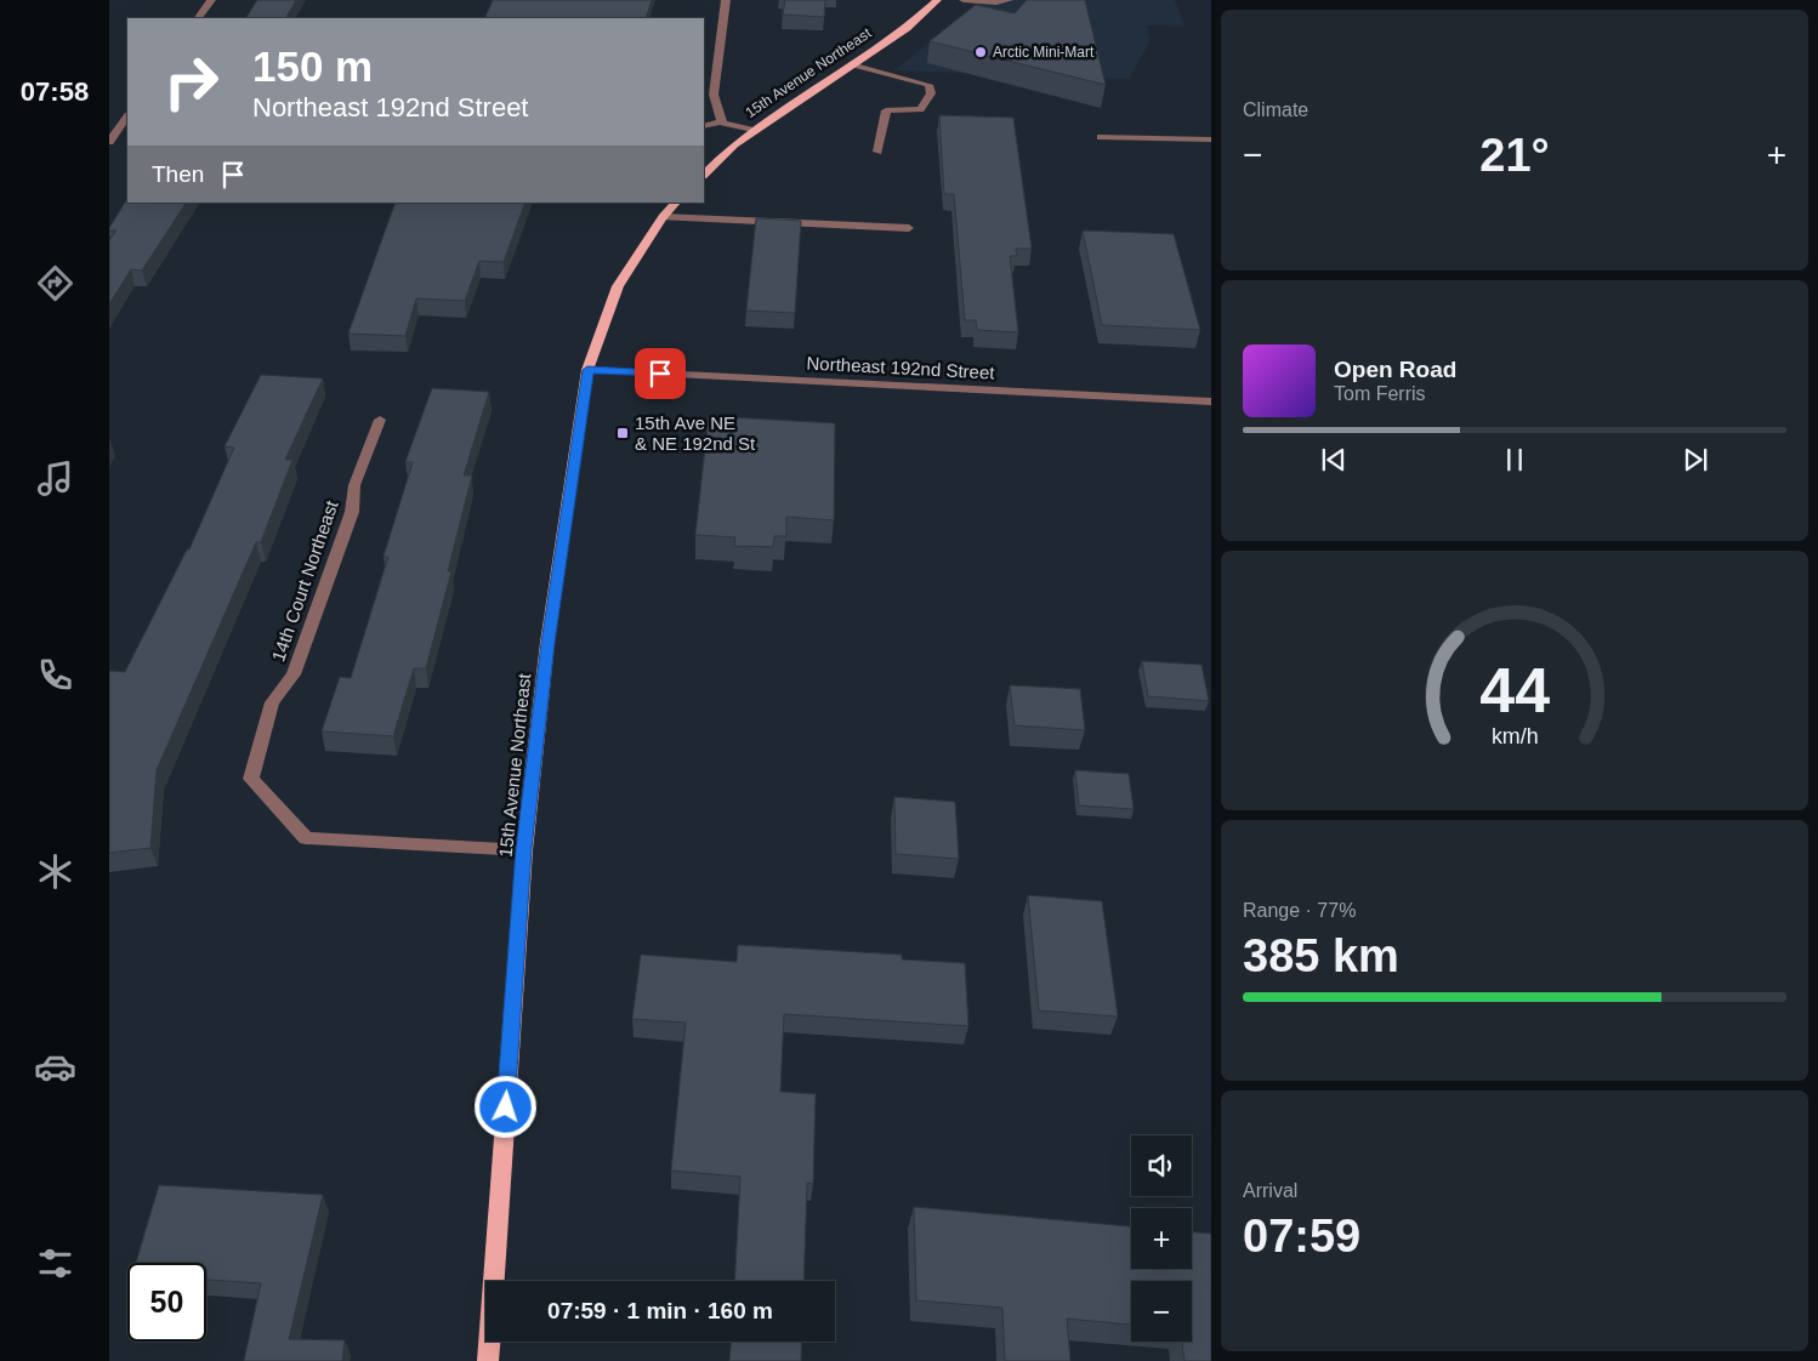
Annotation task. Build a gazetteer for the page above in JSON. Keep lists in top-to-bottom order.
{
  "streets": {
    "main road": ["15th Avenue Northeast"],
    "street": ["Northeast 192nd Street", "14th Court Northeast"]
  },
  "crossings": [
    ["15th Avenue Northeast", "Northeast 192nd Street"],
    ["15th Avenue Northeast", "14th Court Northeast"]
  ],
  "places": {
    "other": ["Arctic Mini-Mart"],
    "transit": ["15th Ave NE & NE 192nd St"]
  },
  "page": {
    "tabs": "07:58",
    "tile": [
      "Climate",
      ["Range · 77%", "385 km"],
      ["Arrival", "07:59"]
    ],
    "turn": ["150 m", "Northeast 192nd Street"],
    "heat": ["−", "21°", "+"],
    "then": "Then",
    "song": ["Open Road", "Tom Ferris"],
    "map_buttons": ["+", "−"],
    "limit": "50",
    "trip": "07:59 · 1 min · 160 m",
    "gauge": ["44", "km/h"]
  }
}
